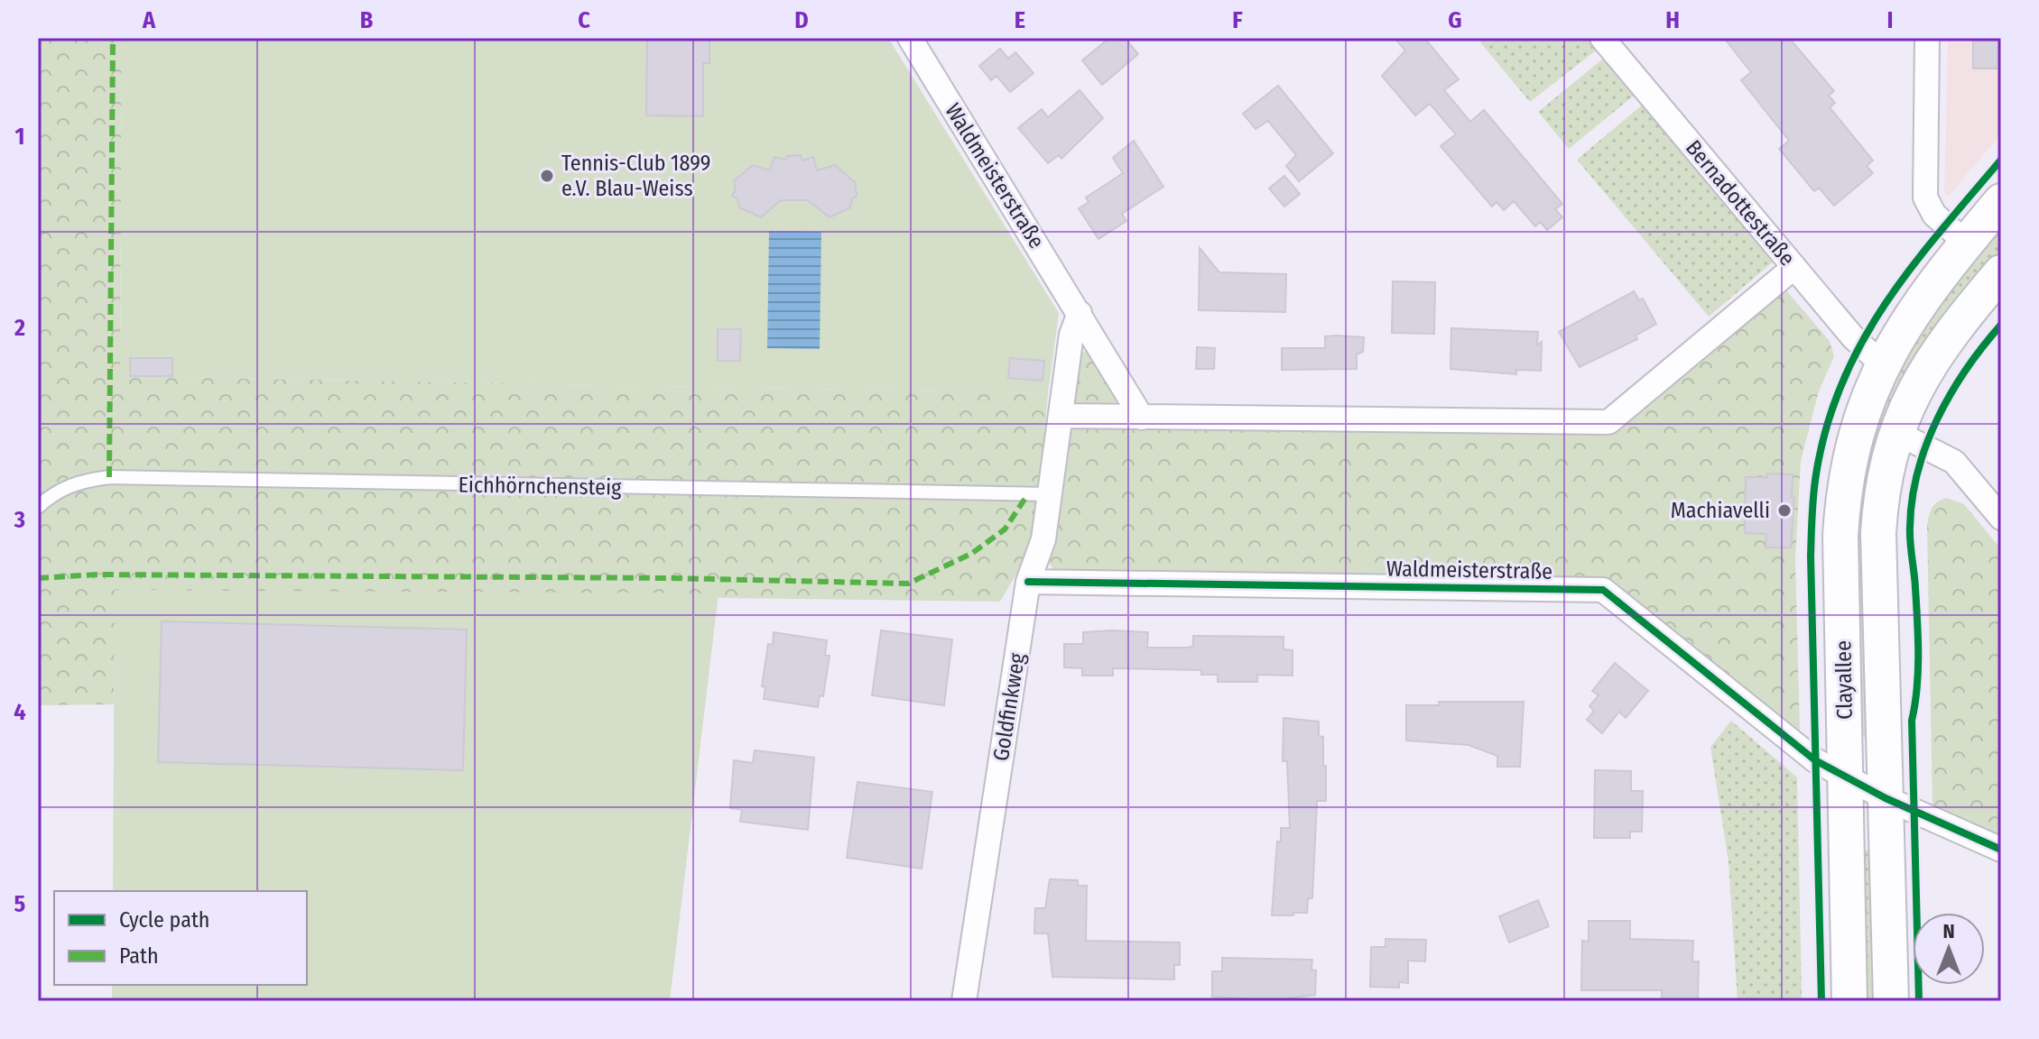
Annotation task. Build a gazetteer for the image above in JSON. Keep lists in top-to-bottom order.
{
  "streets": {
    "main road": ["Clayallee"],
    "street": ["Waldmeisterstraße", "Bernadottestraße", "Goldfinkweg"],
    "lane": ["Eichhörnchensteig"]
  },
  "crossings": [
    ["Waldmeisterstraße", "Clayallee"],
    ["Waldmeisterstraße", "Goldfinkweg"],
    ["Bernadottestraße", "Clayallee"],
    ["Eichhörnchensteig", "Goldfinkweg"]
  ],
  "places": ["Tennis-Club 1899 e.V. Blau-Weiss", "Machiavelli"],
  "legend": ["Cycle path", "Path"],
  "north": "top",
  "grid": {
    "columns": [
      "A",
      "B",
      "C",
      "D",
      "E",
      "F",
      "G",
      "H",
      "I"
    ],
    "rows": [
      "1",
      "2",
      "3",
      "4",
      "5"
    ]
  }
}
